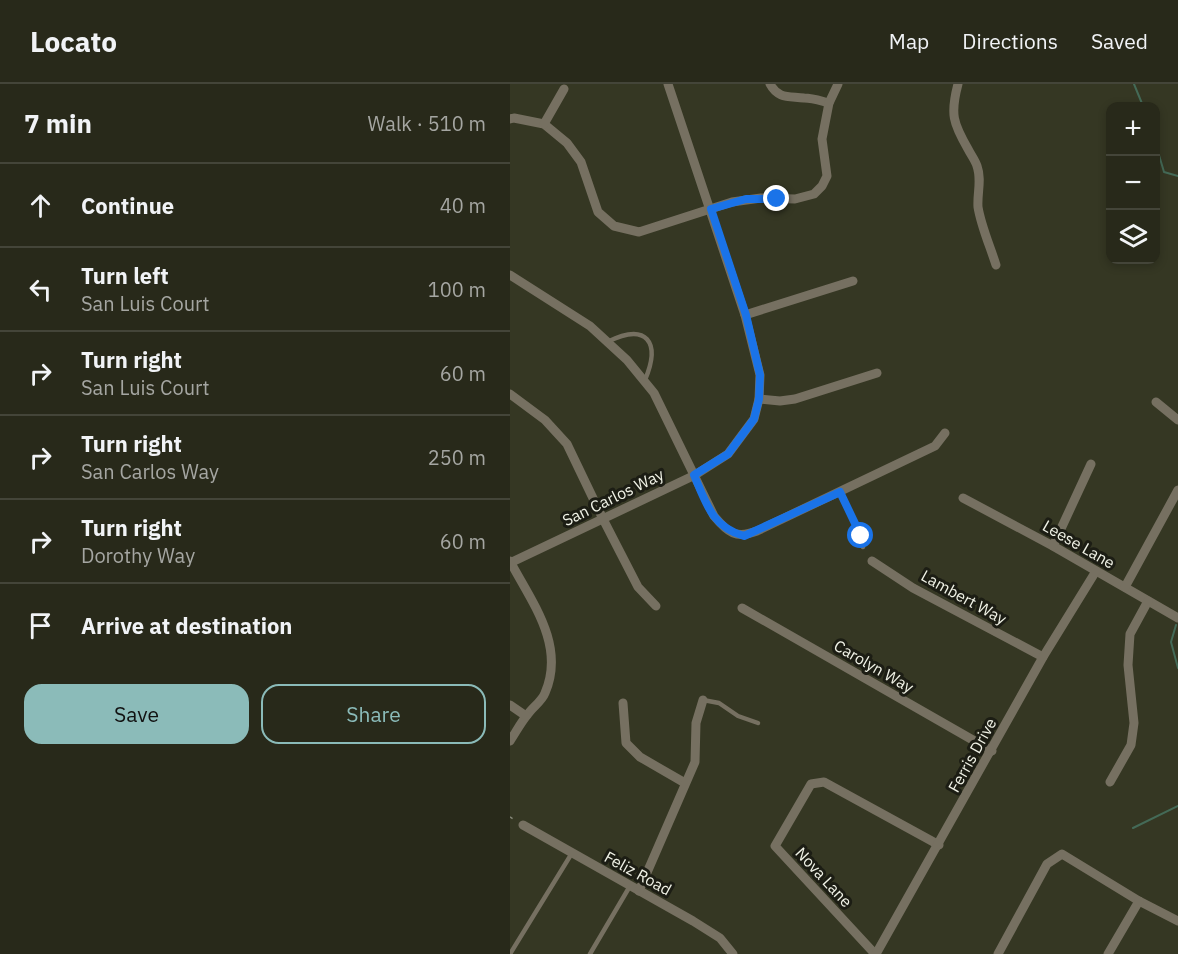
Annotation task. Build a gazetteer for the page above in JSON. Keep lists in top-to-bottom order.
{
  "streets": {
    "street": [
      "San Carlos Way",
      "Leese Lane",
      "Lambert Way",
      "Carolyn Way",
      "Ferris Drive",
      "Feliz Road",
      "Nova Lane"
    ]
  },
  "crossings": [
    ["Leese Lane", "Ferris Drive"],
    ["Lambert Way", "Ferris Drive"],
    ["Carolyn Way", "Ferris Drive"],
    ["Ferris Drive", "Nova Lane"]
  ],
  "page": {
    "header": "Locato",
    "nav": ["Map", "Directions", "Saved"],
    "heading": ["7 min", "Walk · 510 m"],
    "map_buttons": ["+", "−"],
    "list": [
      ["Continue", "40 m"],
      ["Turn left", "San Luis Court", "100 m"],
      ["Turn right", "San Luis Court", "60 m"],
      ["Turn right", "San Carlos Way", "250 m"],
      ["Turn right", "Dorothy Way", "60 m"],
      "Arrive at destination"
    ],
    "buttons": ["Save", "Share"]
  }
}
